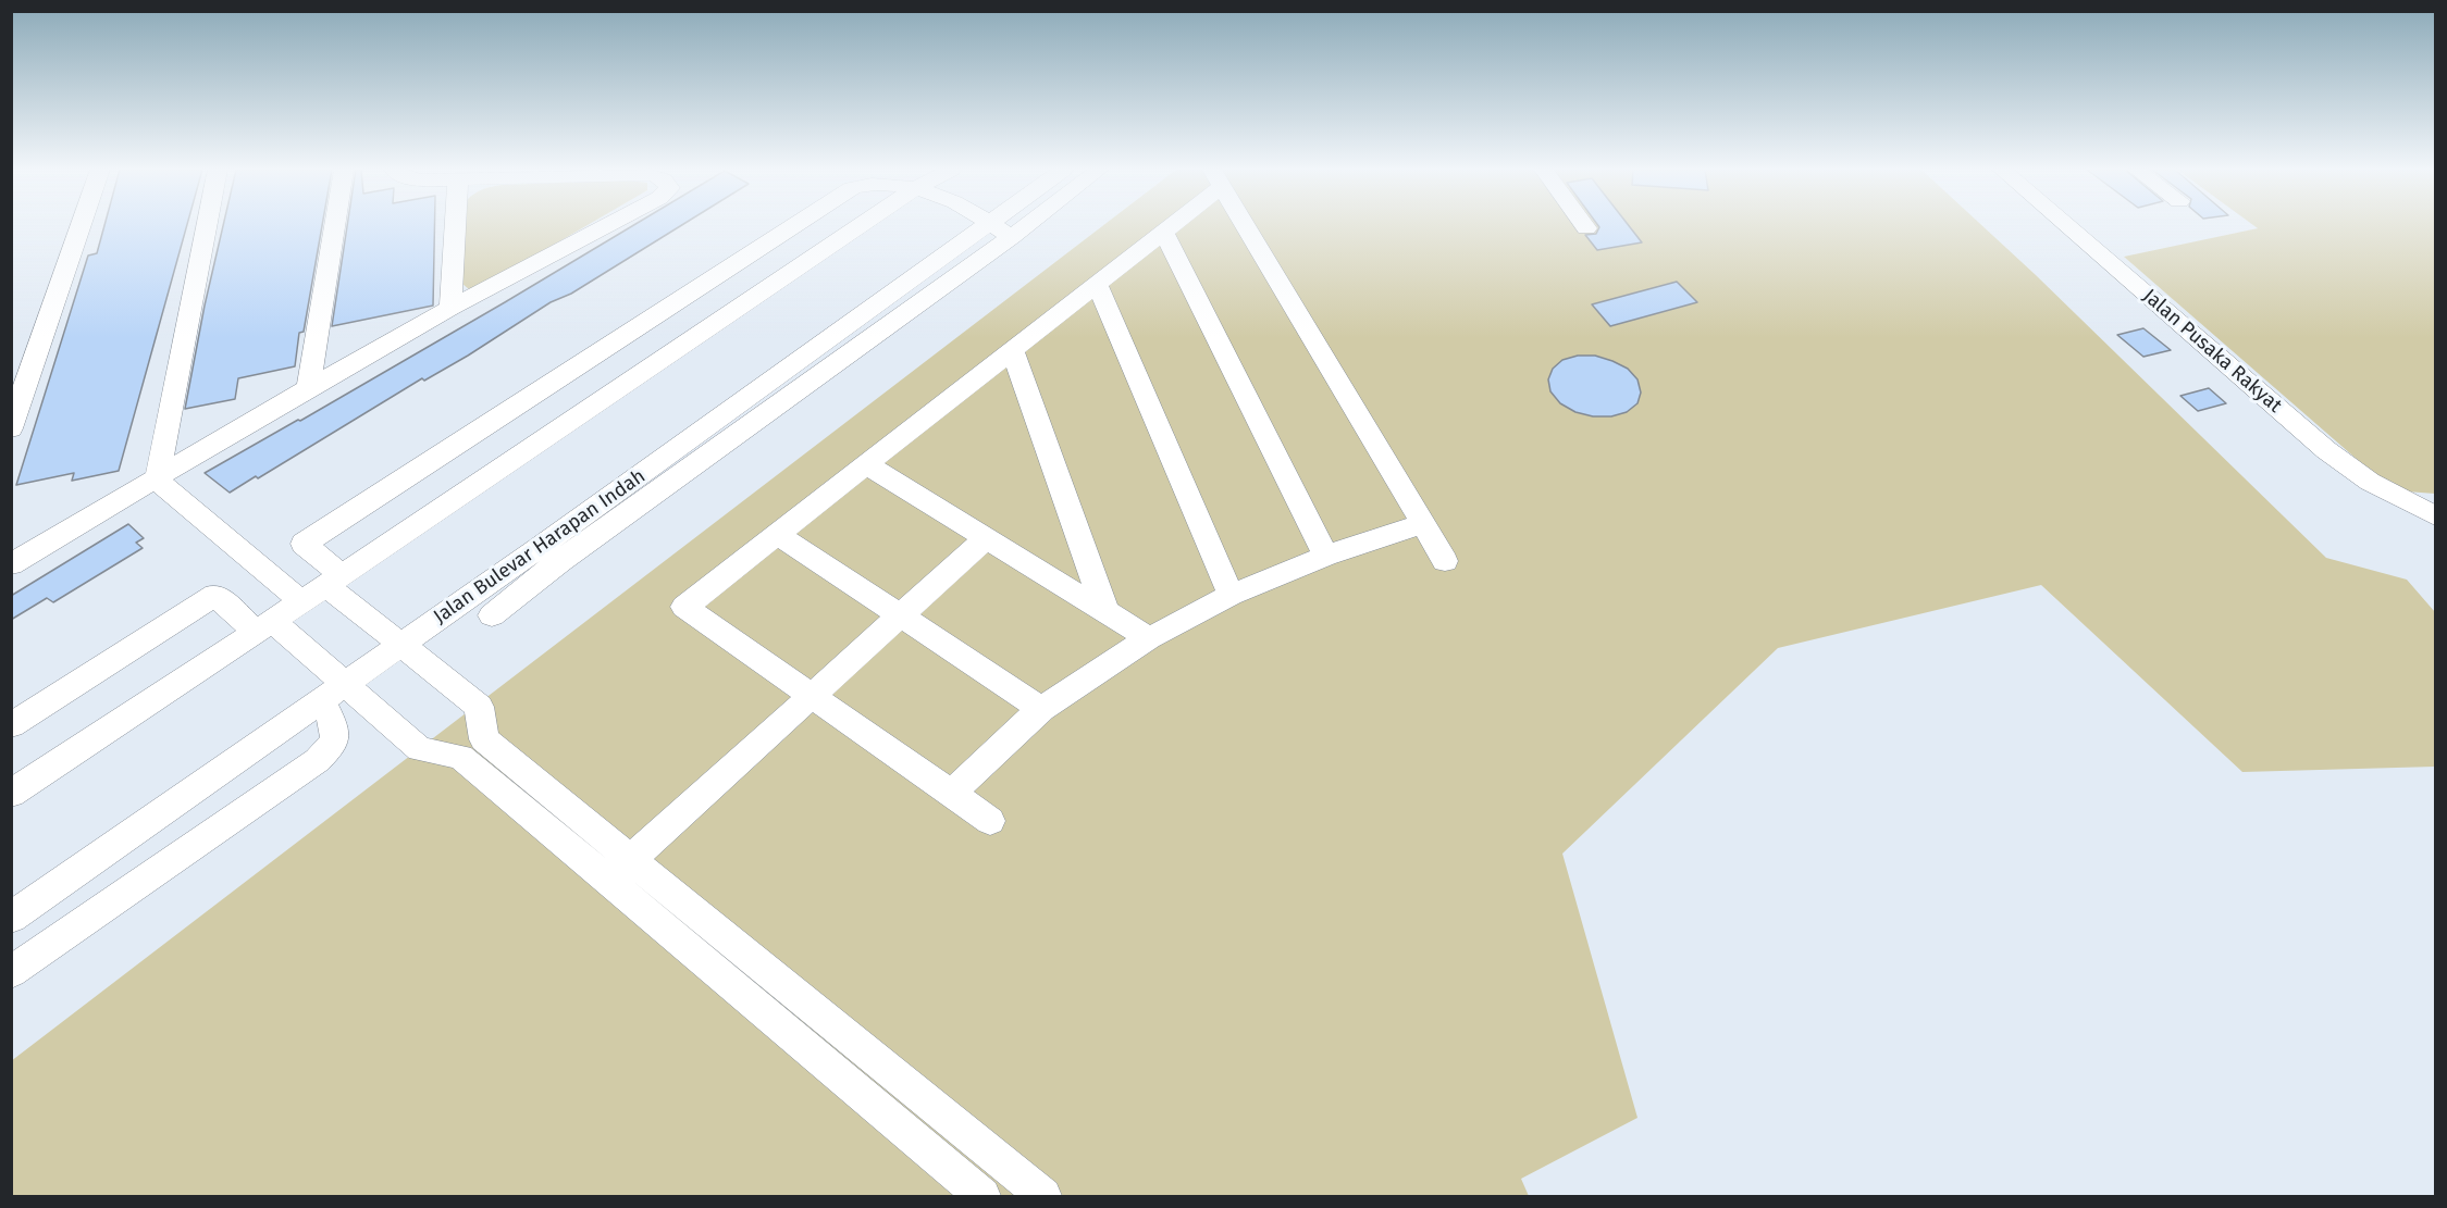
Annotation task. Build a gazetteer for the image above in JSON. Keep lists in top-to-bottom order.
{
  "streets": {
    "street": ["Jalan Pusaka Rakyat", "Jalan Bulevar Harapan Indah"]
  }
}
